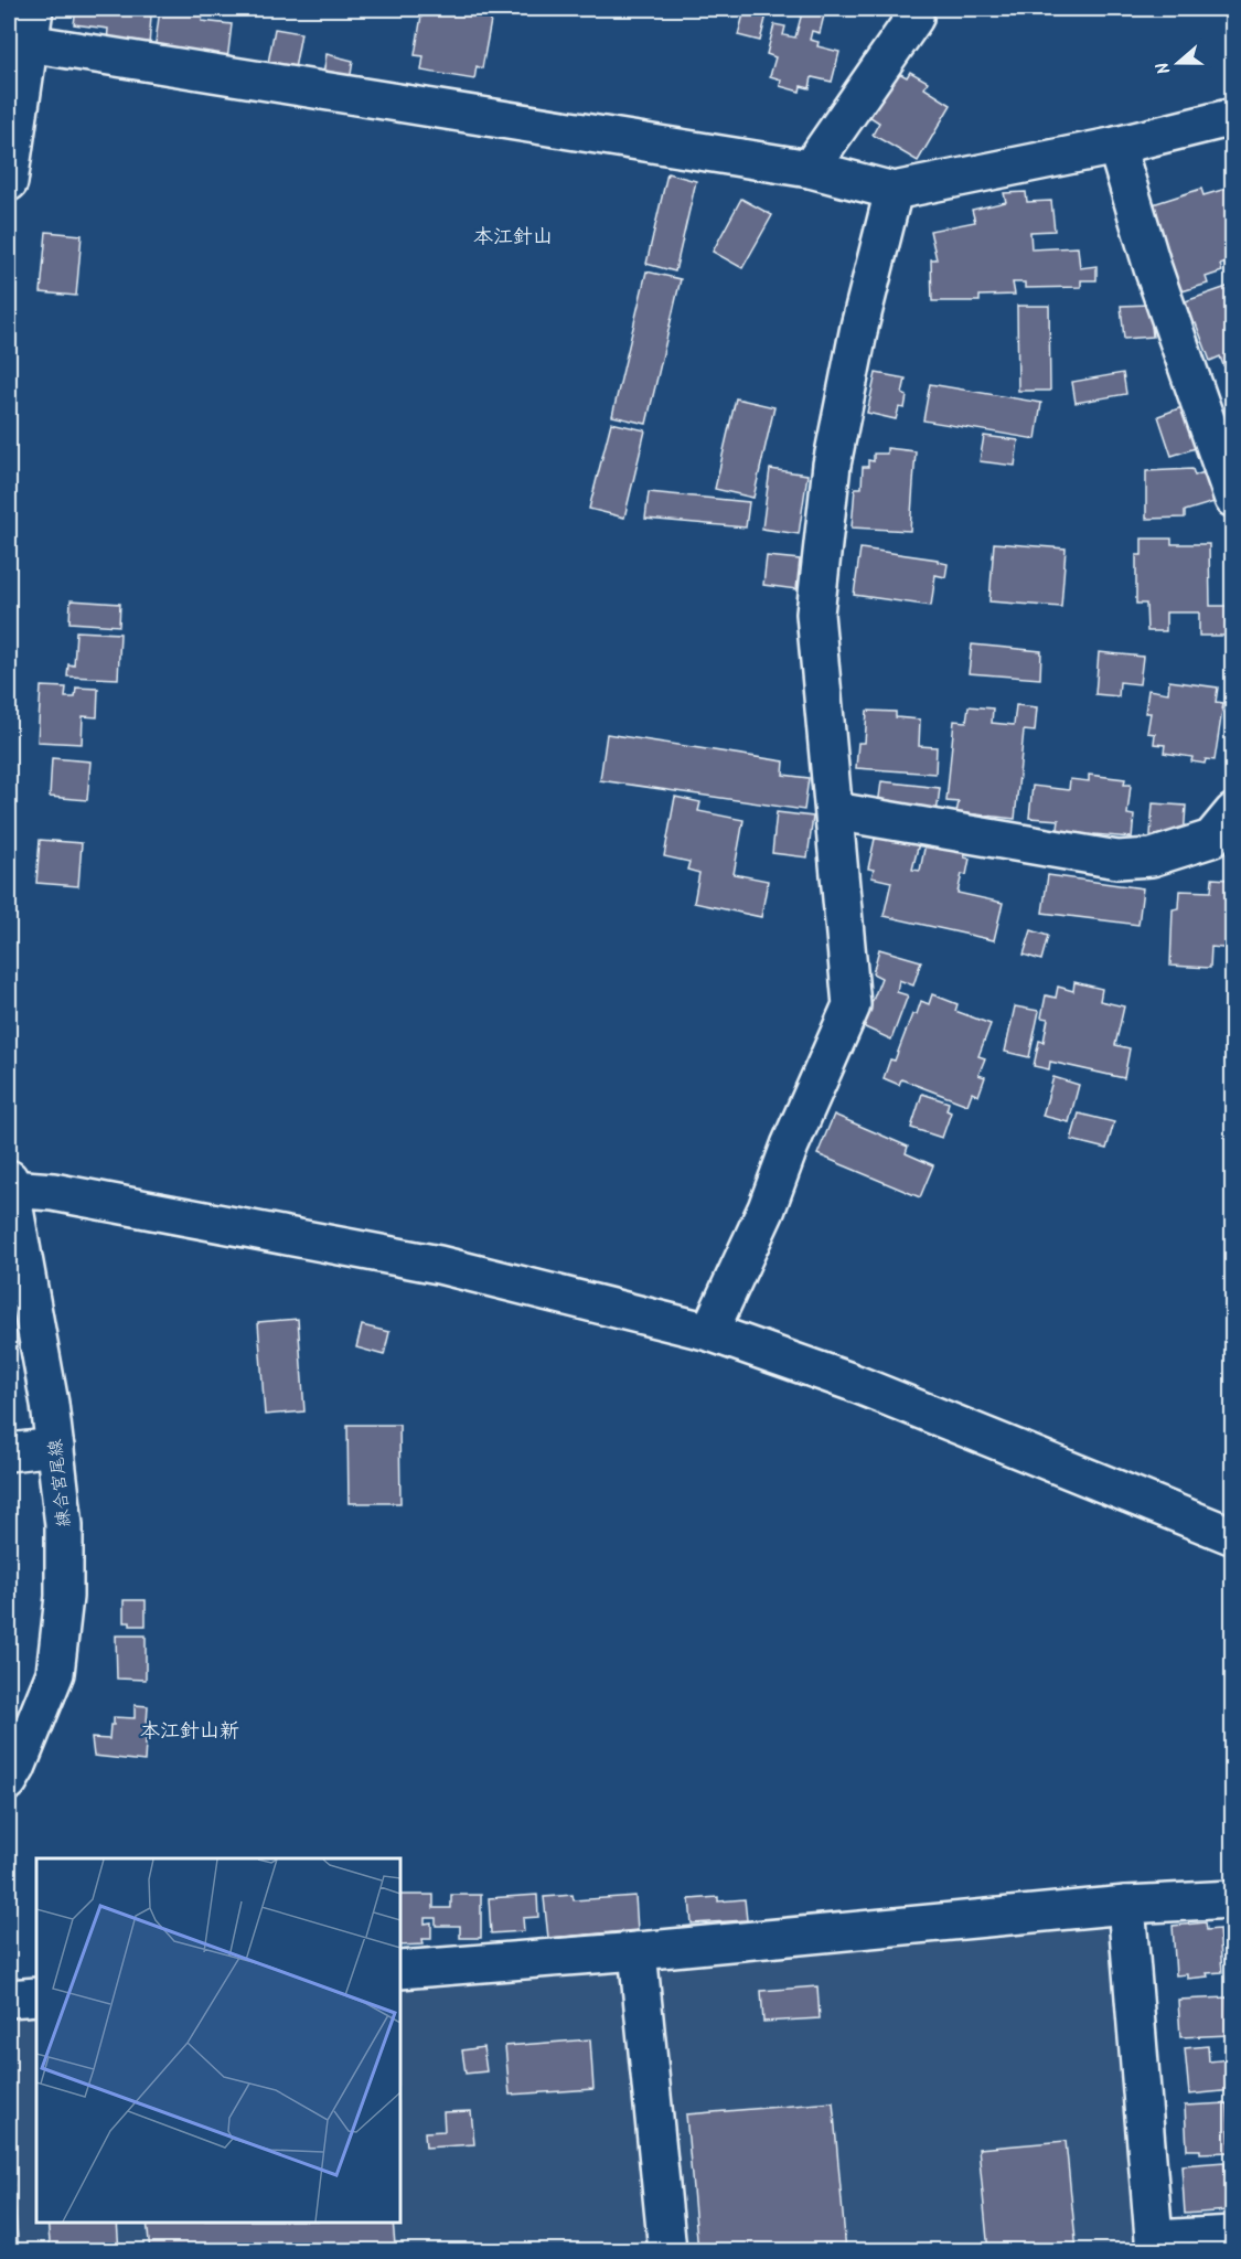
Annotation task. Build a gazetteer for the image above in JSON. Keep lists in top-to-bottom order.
{
  "streets": {
    "street": ["練合宮尾線"]
  },
  "districts": ["本江針山", "本江針山新"],
  "north": "left"
}
